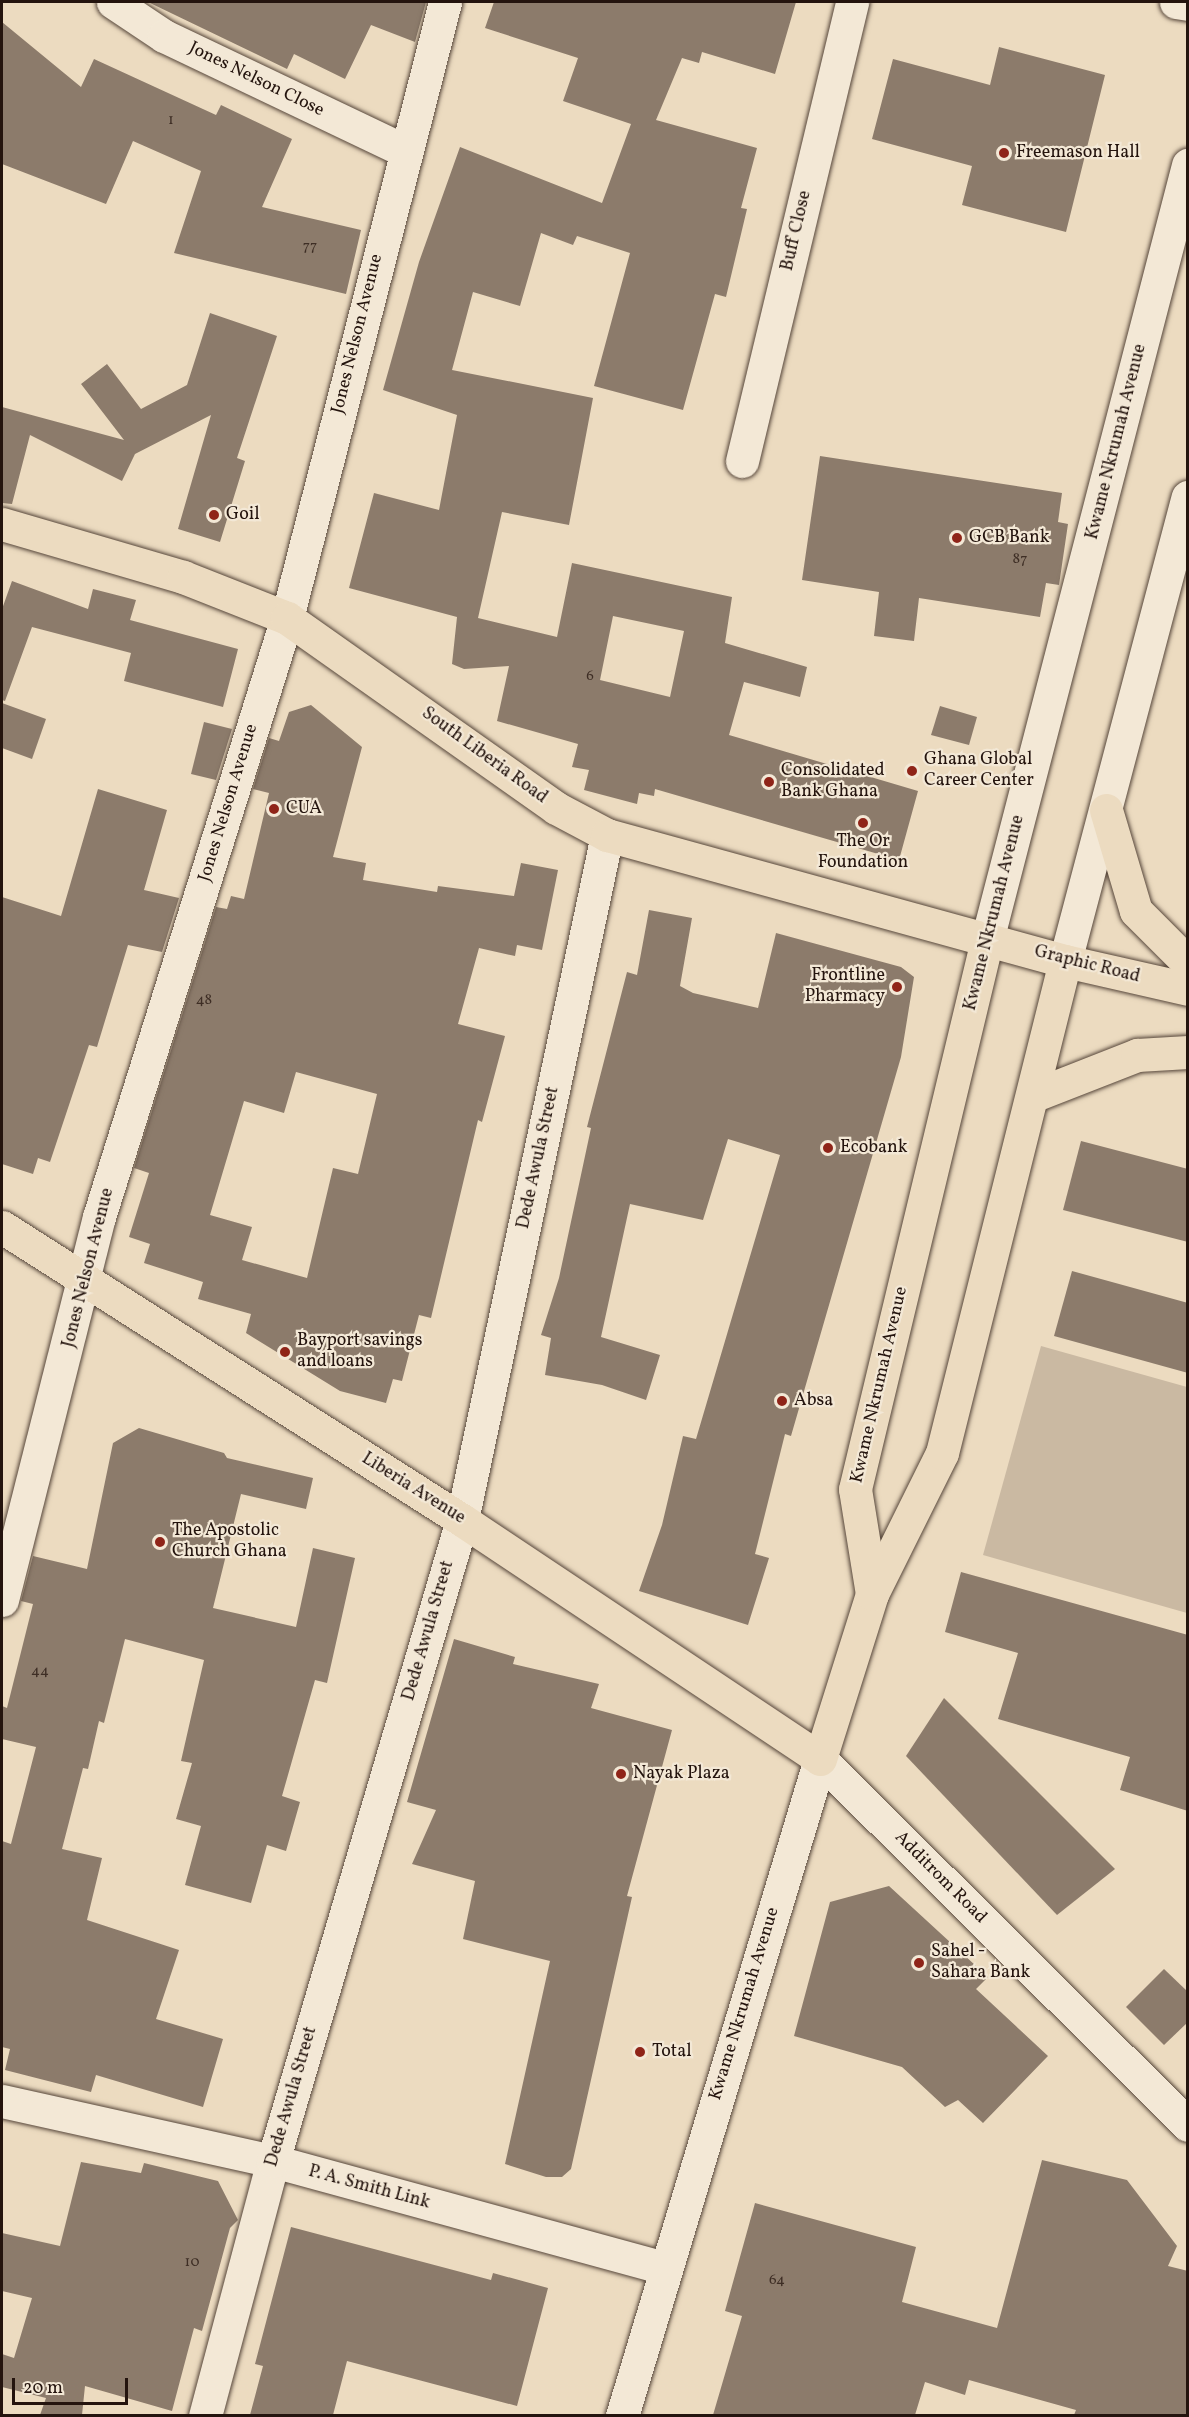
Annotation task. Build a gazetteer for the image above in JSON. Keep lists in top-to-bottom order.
{
  "streets": {
    "main road": [
      "Kwame Nkrumah Avenue",
      "South Liberia Road",
      "Graphic Road",
      "Liberia Avenue"
    ],
    "street": [
      "Jones Nelson Close",
      "Buff Close",
      "Jones Nelson Avenue",
      "Dede Awula Street",
      "Additrom Road",
      "P. A. Smith Link"
    ]
  },
  "crossings": [
    ["Jones Nelson Close", "Jones Nelson Avenue"],
    ["Jones Nelson Avenue", "South Liberia Road"],
    ["Jones Nelson Avenue", "Liberia Avenue"],
    ["Kwame Nkrumah Avenue", "South Liberia Road"],
    ["Kwame Nkrumah Avenue", "Graphic Road"],
    ["Kwame Nkrumah Avenue", "Liberia Avenue"],
    ["Kwame Nkrumah Avenue", "Additrom Road"],
    ["Kwame Nkrumah Avenue", "P. A. Smith Link"],
    ["South Liberia Road", "Graphic Road"],
    ["South Liberia Road", "Dede Awula Street"],
    ["Dede Awula Street", "Liberia Avenue"],
    ["Dede Awula Street", "P. A. Smith Link"],
    ["Liberia Avenue", "Additrom Road"]
  ],
  "places": [
    "Freemason Hall",
    "Goil",
    "GCB Bank",
    "Ghana Global Career Center",
    "Consolidated Bank Ghana",
    "CUA",
    "The Or Foundation",
    "Frontline Pharmacy",
    "Ecobank",
    "Bayport savings and loans",
    "Absa",
    "The Apostolic Church Ghana",
    "Nayak Plaza",
    "Sahel - Sahara Bank",
    "Total"
  ],
  "house_numbers": [
    "1",
    "77",
    "87",
    "6",
    "48",
    "44",
    "10",
    "64"
  ],
  "scale_bar": "20 m"
}
